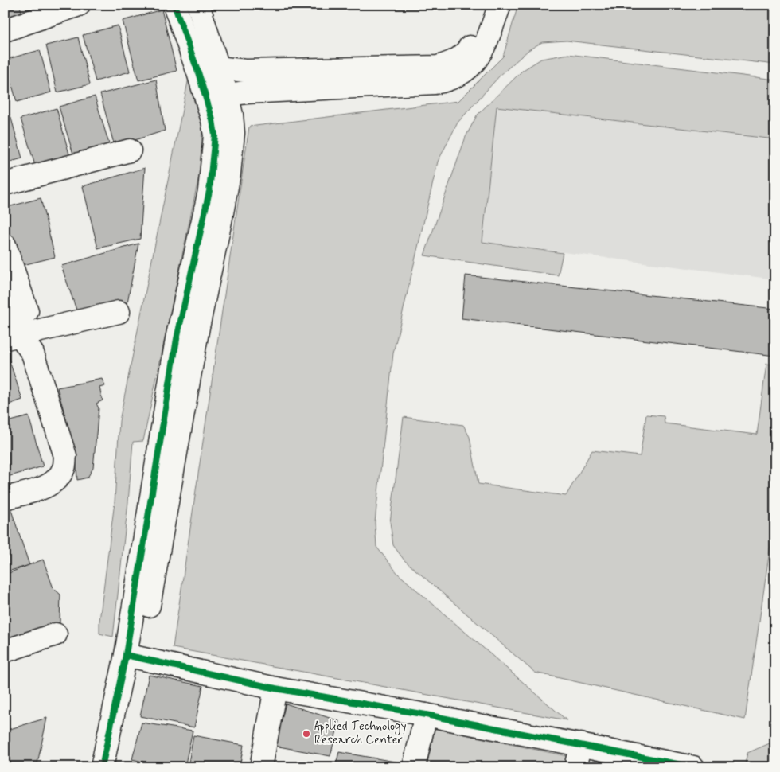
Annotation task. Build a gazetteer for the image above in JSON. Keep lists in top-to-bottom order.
{
  "places": ["Applied Technology Research Center"]
}
